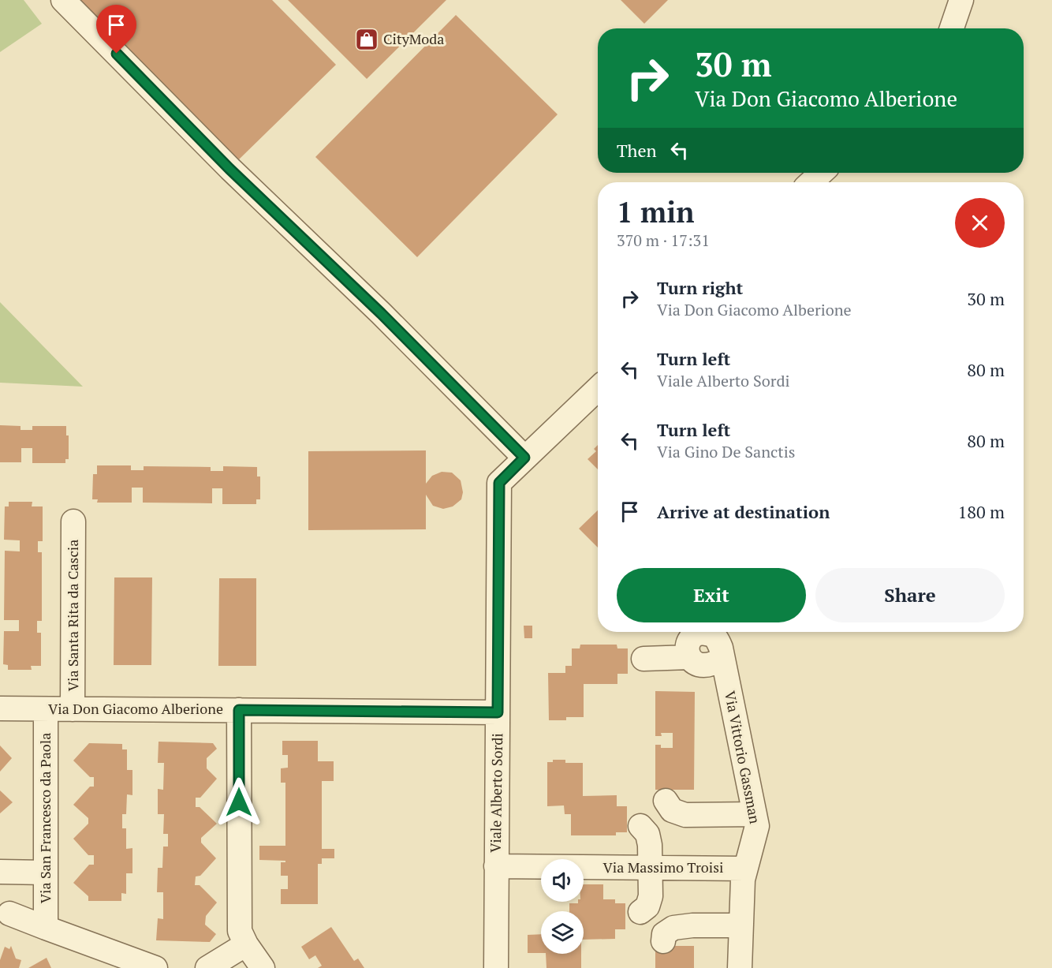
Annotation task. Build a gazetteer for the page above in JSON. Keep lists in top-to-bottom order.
{
  "streets": {
    "street": [
      "Via Santa Rita da Cascia",
      "Via Don Giacomo Alberione",
      "Via Vittorio Gassman",
      "Viale Alberto Sordi",
      "Via San Francesco da Paola",
      "Via Massimo Troisi"
    ]
  },
  "crossings": [
    ["Via Santa Rita da Cascia", "Via Don Giacomo Alberione"],
    ["Via Don Giacomo Alberione", "Viale Alberto Sordi"],
    ["Via Don Giacomo Alberione", "Via San Francesco da Paola"],
    ["Via Vittorio Gassman", "Via Massimo Troisi"],
    ["Viale Alberto Sordi", "Via Massimo Troisi"]
  ],
  "places": {
    "shop": ["CityModa"]
  },
  "page": {
    "turn": ["30 m", "Via Don Giacomo Alberione"],
    "then": "Then",
    "heading": ["1 min", "370 m · 17:31"],
    "list": [
      {
        "name": "Turn right",
        "note": "Via Don Giacomo Alberione",
        "value": "30 m"
      },
      {
        "name": "Turn left",
        "note": "Viale Alberto Sordi",
        "value": "80 m"
      },
      {
        "name": "Turn left",
        "note": "Via Gino De Sanctis",
        "value": "80 m"
      },
      {
        "name": "Arrive at destination",
        "value": "180 m"
      }
    ],
    "buttons": ["Exit", "Share"]
  }
}
